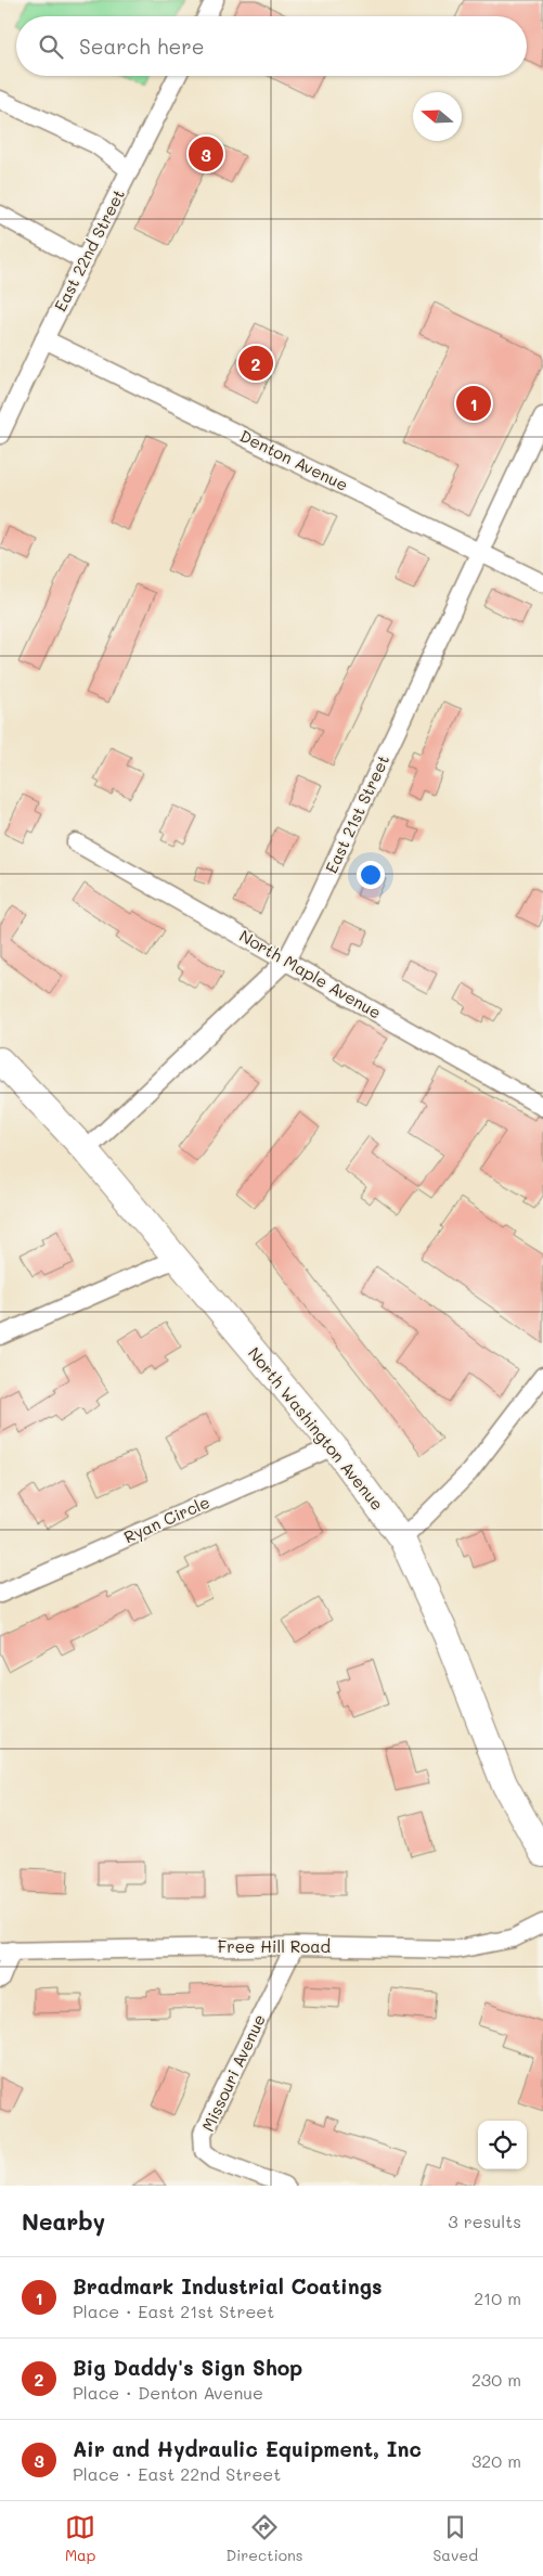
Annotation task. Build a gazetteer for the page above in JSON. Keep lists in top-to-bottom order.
{
  "streets": {
    "main road": ["North Washington Avenue"],
    "street": [
      "East 22nd Street",
      "Denton Avenue",
      "East 21st Street",
      "North Maple Avenue",
      "Ryan Circle",
      "Free Hill Road",
      "Missouri Avenue"
    ]
  },
  "crossings": [
    ["East 22nd Street", "Denton Avenue"],
    ["Denton Avenue", "East 21st Street"],
    ["East 21st Street", "North Maple Avenue"],
    ["East 21st Street", "North Washington Avenue"],
    ["North Washington Avenue", "Ryan Circle"],
    ["Free Hill Road", "Missouri Avenue"]
  ],
  "north": "left",
  "page": {
    "search": "Search here",
    "pins": ["3", "2", "1"],
    "heading": ["Nearby", "3 results"],
    "list": [
      {
        "mark": "1",
        "name": "Bradmark Industrial Coatings",
        "note": "Place · East 21st Street",
        "value": "210 m"
      },
      {
        "mark": "2",
        "name": "Big Daddy's Sign Shop",
        "note": "Place · Denton Avenue",
        "value": "230 m"
      },
      {
        "mark": "3",
        "name": "Air and Hydraulic Equipment, Inc",
        "note": "Place · East 22nd Street",
        "value": "320 m"
      }
    ],
    "nav": ["Map", "Directions", "Saved"]
  }
}
